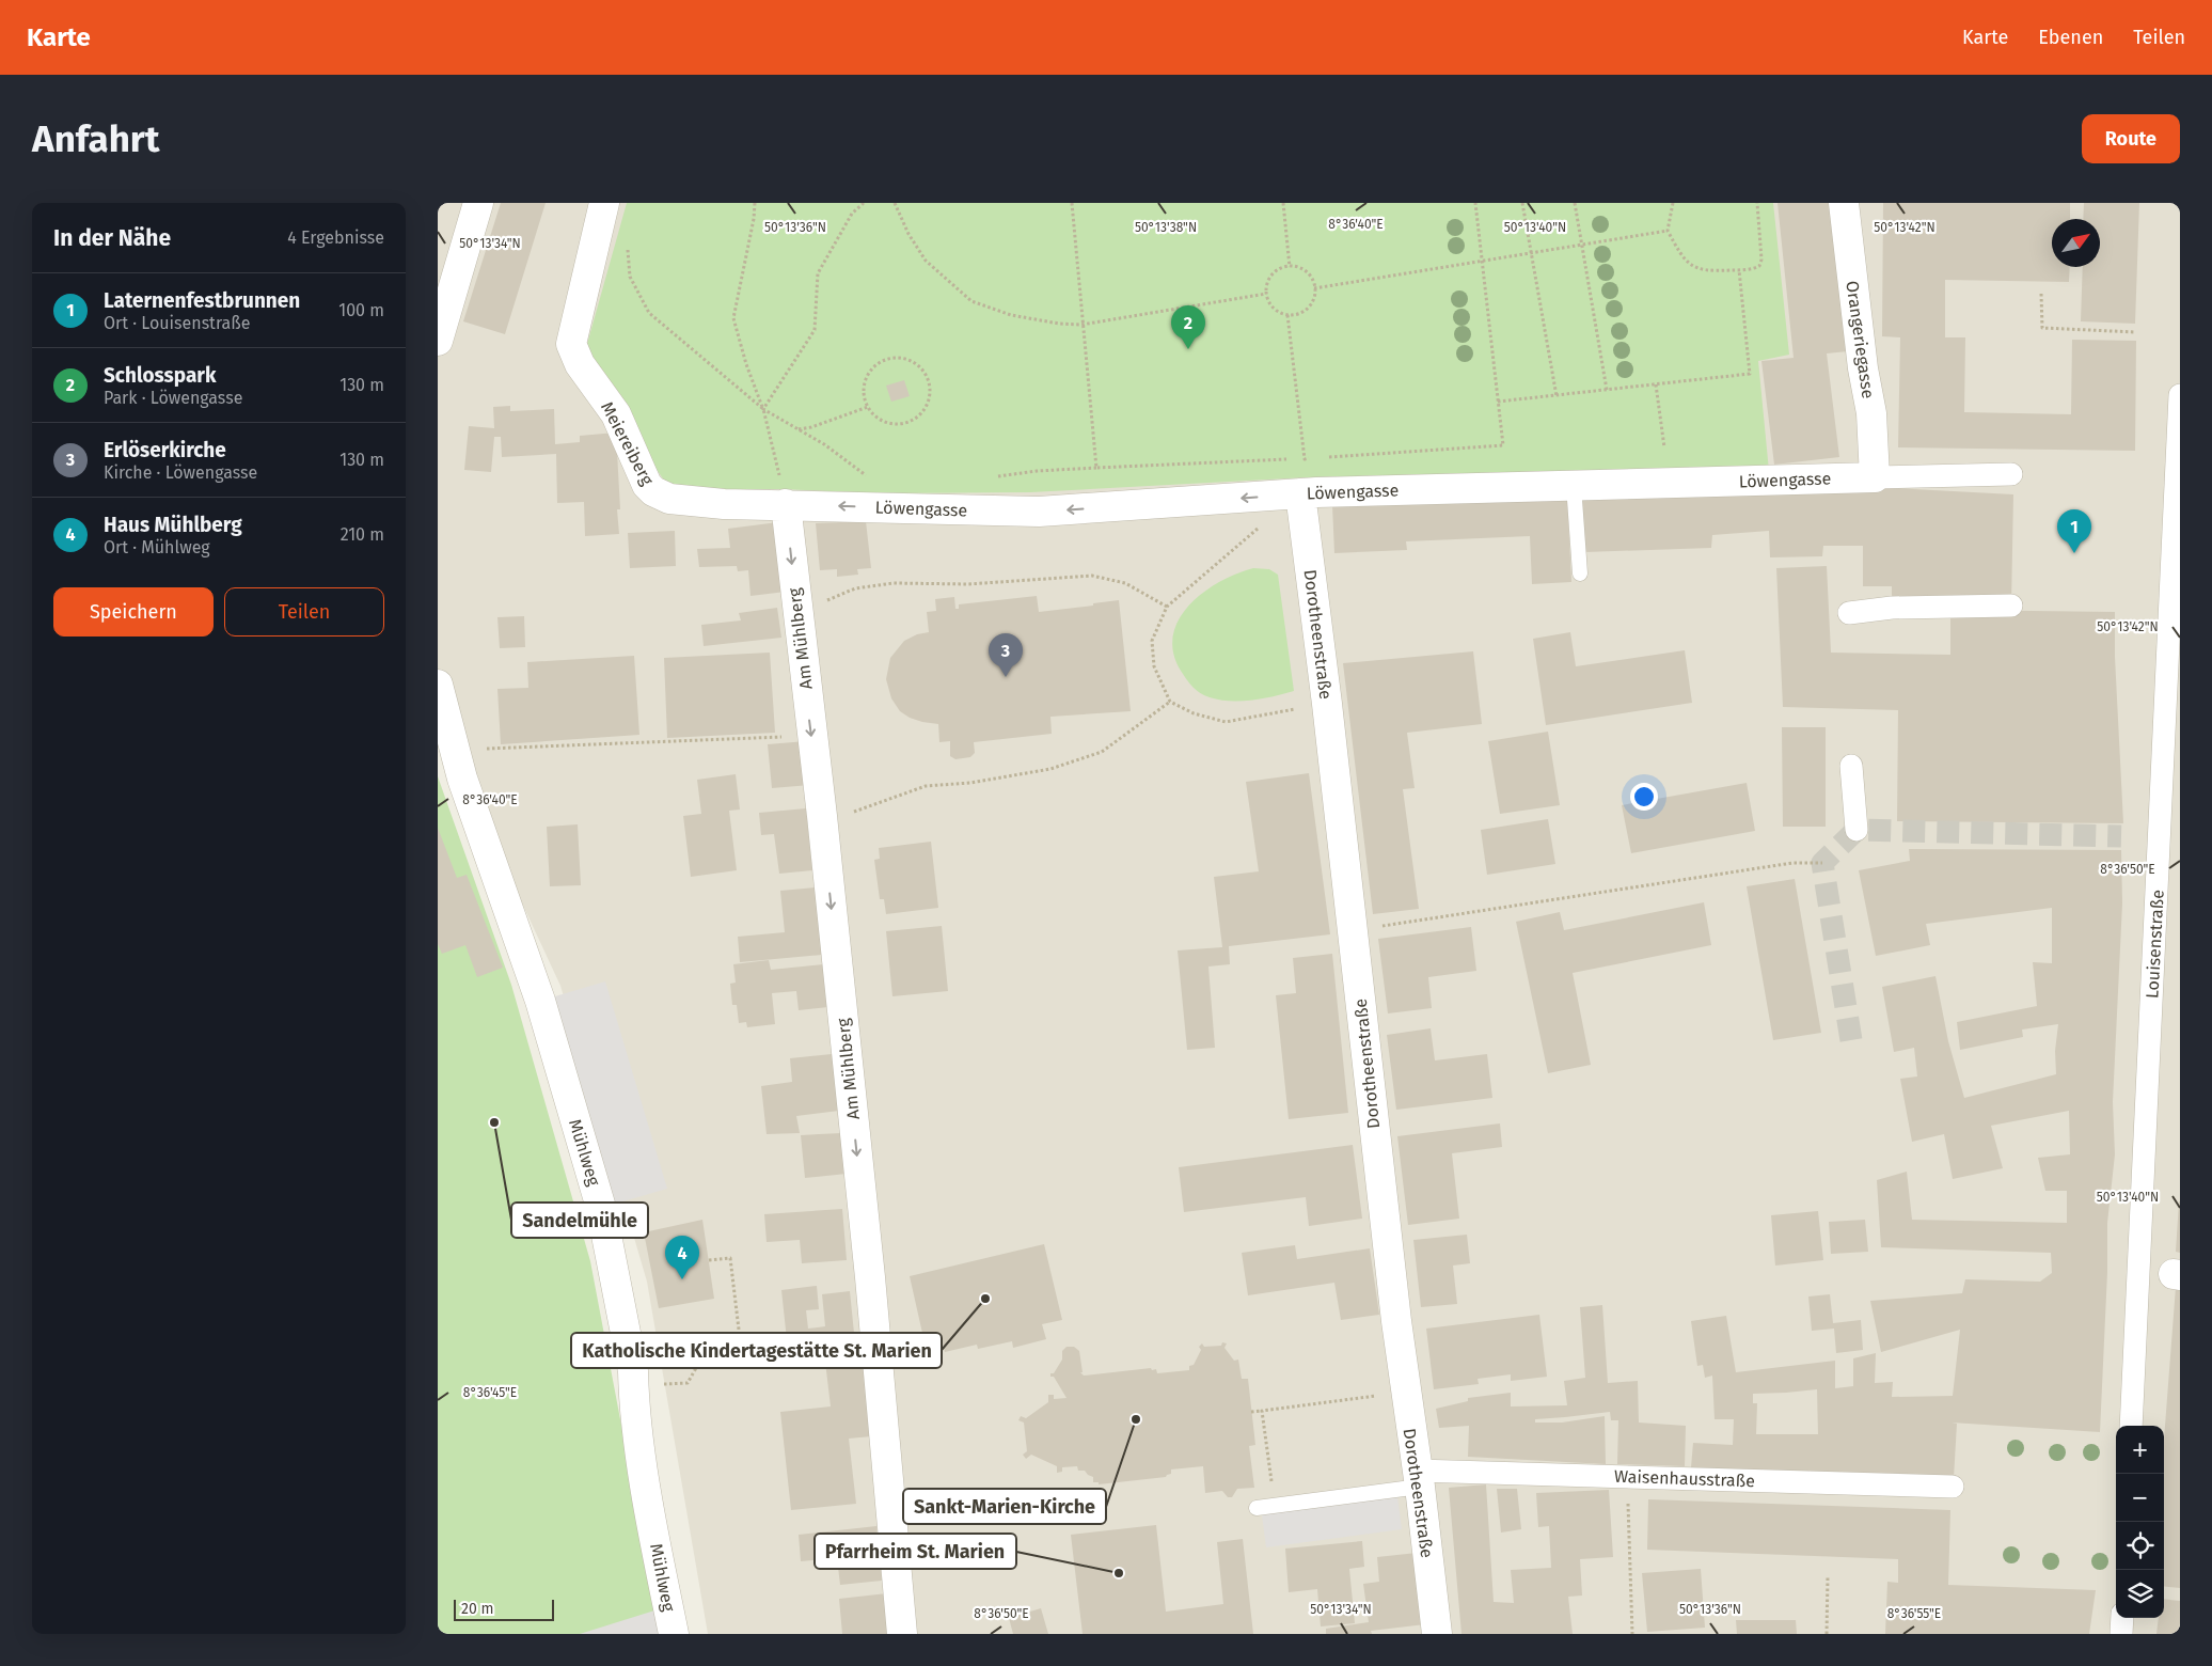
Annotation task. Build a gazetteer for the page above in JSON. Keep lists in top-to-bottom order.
{
  "streets": {
    "street": [
      "Orangeriegasse",
      "Meiereiberg",
      "Löwengasse",
      "Dorotheenstraße",
      "Am Mühlberg",
      "Louisenstraße",
      "Mühlweg",
      "Waisenhausstraße"
    ]
  },
  "crossings": [
    ["Orangeriegasse", "Löwengasse"],
    ["Meiereiberg", "Löwengasse"],
    ["Löwengasse", "Dorotheenstraße"],
    ["Löwengasse", "Am Mühlberg"],
    ["Dorotheenstraße", "Waisenhausstraße"]
  ],
  "one_way": ["Löwengasse", "Am Mühlberg"],
  "places": [
    "Sandelmühle",
    "Katholische Kindertagestätte St. Marien",
    "Sankt-Marien-Kirche",
    "Pfarrheim St. Marien"
  ],
  "scale_bar": "20 m",
  "north": "top right",
  "page": {
    "header": "Karte",
    "nav": ["Karte", "Ebenen", "Teilen"],
    "buttons": [
      "Route",
      ["Speichern", "Teilen"]
    ],
    "title": "Anfahrt",
    "heading": ["In der Nähe", "4 Ergebnisse"],
    "list": [
      {
        "mark": "1",
        "name": "Laternenfestbrunnen",
        "note": "Ort · Louisenstraße",
        "value": "100 m"
      },
      {
        "mark": "2",
        "name": "Schlosspark",
        "note": "Park · Löwengasse",
        "value": "130 m"
      },
      {
        "mark": "3",
        "name": "Erlöserkirche",
        "note": "Kirche · Löwengasse",
        "value": "130 m"
      },
      {
        "mark": "4",
        "name": "Haus Mühlberg",
        "note": "Ort · Mühlweg",
        "value": "210 m"
      }
    ],
    "pins": [
      "2",
      "1",
      "3",
      "4"
    ],
    "map_buttons": ["+", "−"],
    "scale": "20 m"
  },
  "coordinates": [
    "8°36'40\"E",
    "50°13'42\"N",
    "50°13'36\"N",
    "50°13'38\"N",
    "50°13'40\"N",
    "50°13'34\"N",
    "8°36'50\"E",
    "8°36'45\"E",
    "8°36'55\"E"
  ]
}
